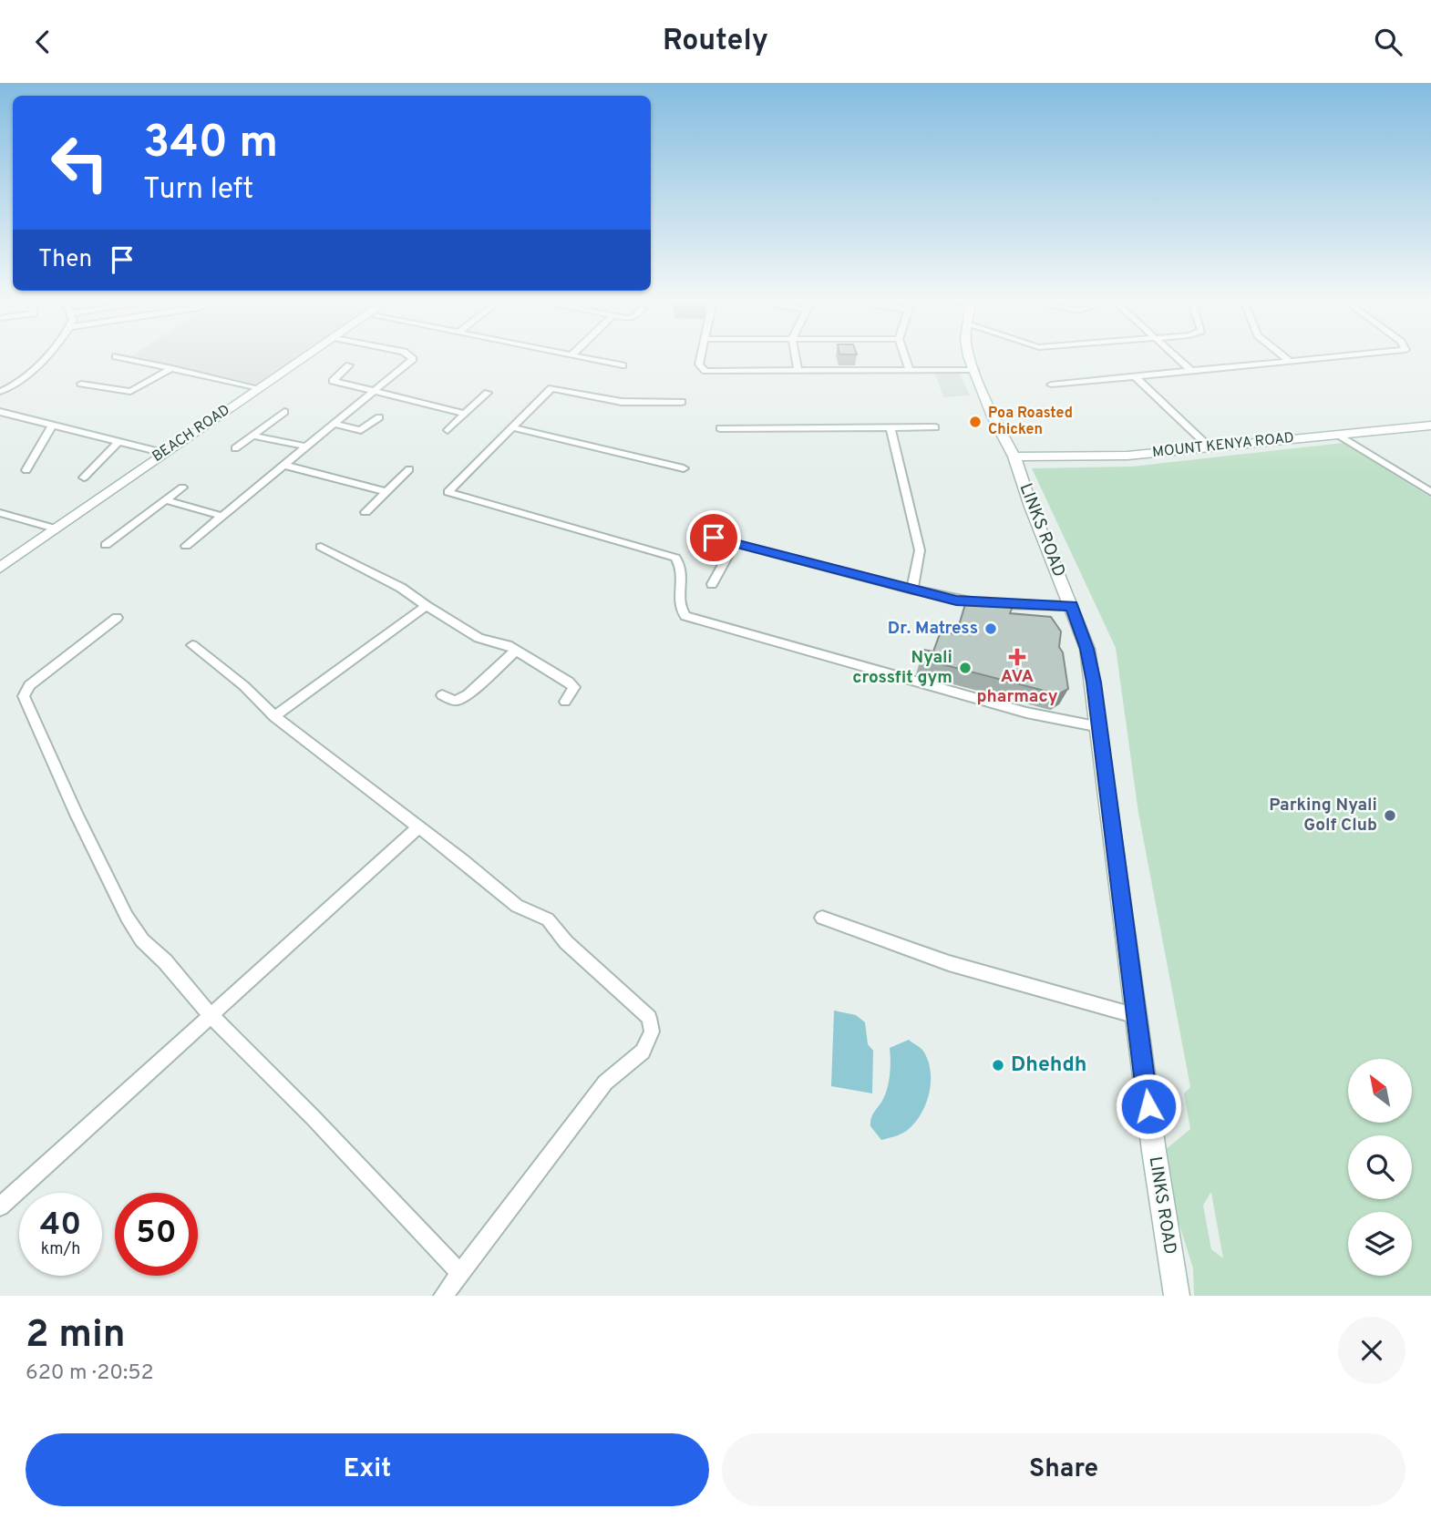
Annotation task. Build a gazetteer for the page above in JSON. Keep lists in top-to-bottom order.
{
  "streets": {
    "main road": ["BEACH ROAD", "MOUNT KENYA ROAD", "LINKS ROAD"]
  },
  "crossings": [
    ["MOUNT KENYA ROAD", "LINKS ROAD"]
  ],
  "places": {
    "other": [
      "Poa Roasted Chicken",
      "Dr. Matress",
      "Nyali crossfit gym",
      "Parking Nyali Golf Club",
      "Dhehdh"
    ],
    "health": ["AVA pharmacy"]
  },
  "north": "top left",
  "page": {
    "header": "Routely",
    "turn": ["340 m", "Turn left"],
    "then": "Then",
    "speed": "40 km/h",
    "limit": "50",
    "heading": ["2 min", "620 m · 20:52"],
    "buttons": ["Exit", "Share"]
  }
}
